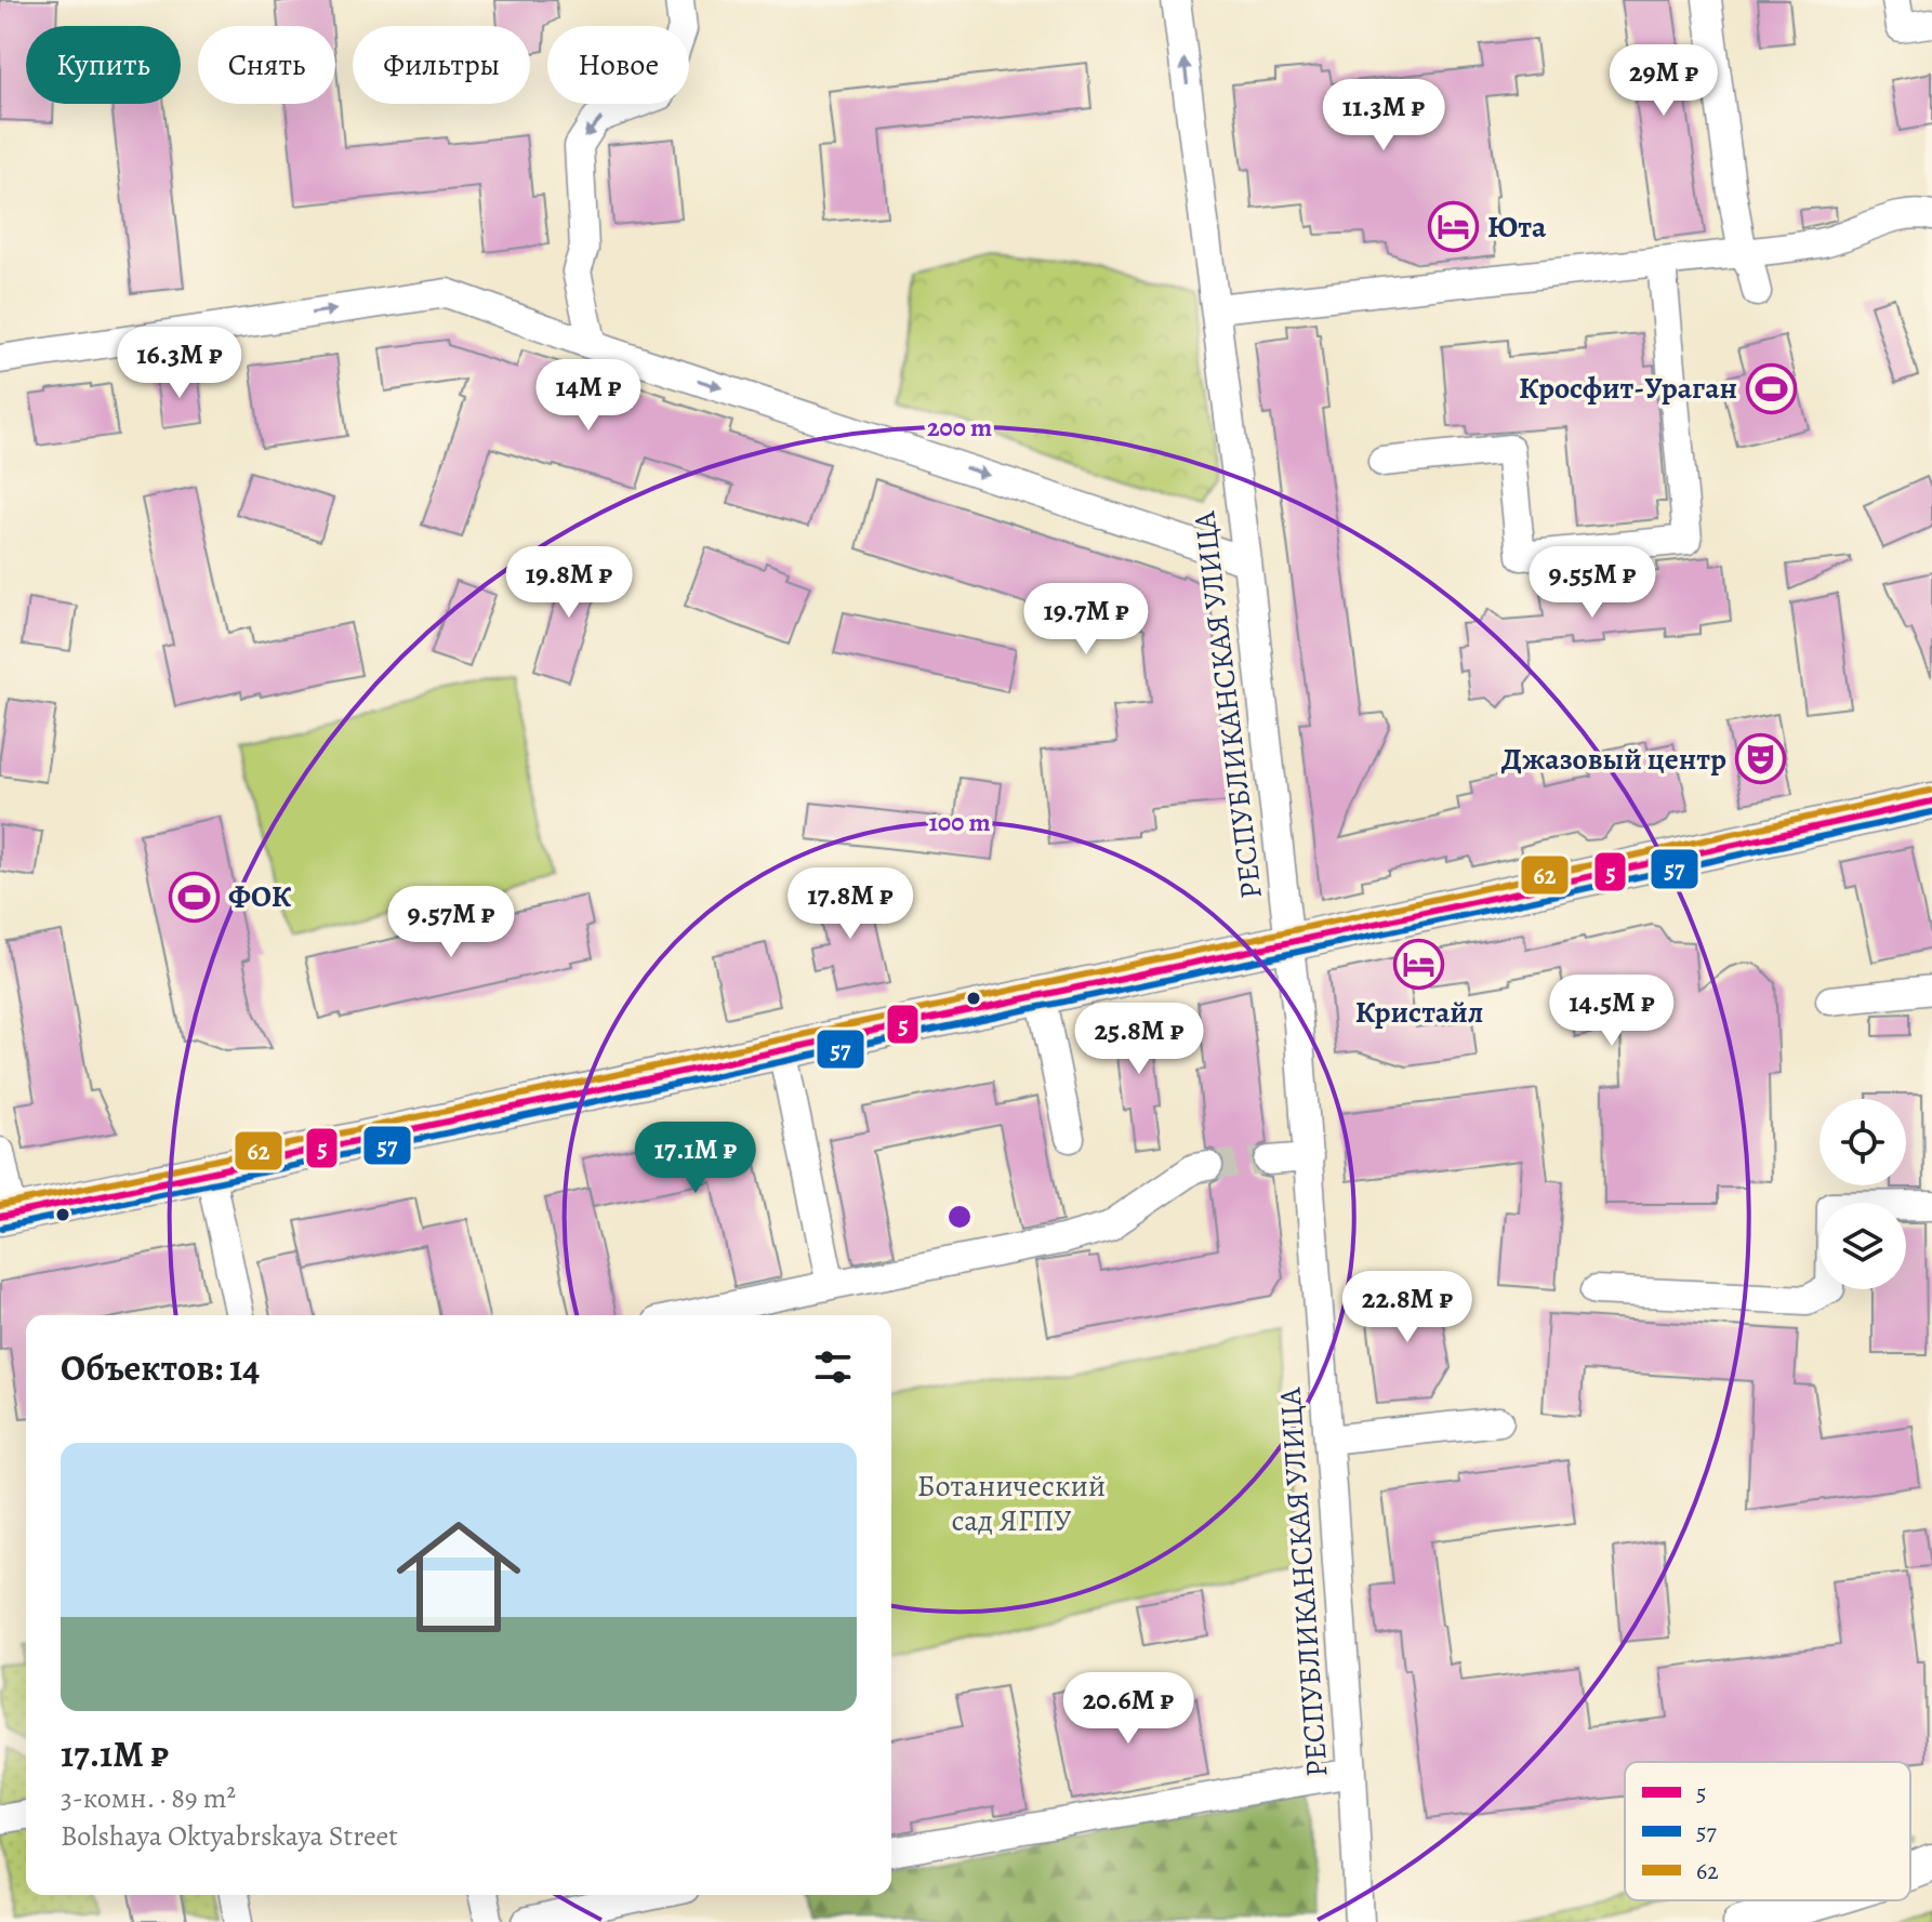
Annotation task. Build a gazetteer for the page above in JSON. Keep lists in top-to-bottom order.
{
  "streets": {
    "street": ["РЕСПУБЛИКАНСКАЯ УЛИЦА"]
  },
  "parks": ["Ботанический сад ЯГПУ"],
  "places": {
    "hotel": ["Юта", "Кристайл"],
    "sports": ["Кросфит-Ураган", "ФОК"],
    "theatre": ["Джазовый центр"]
  },
  "lines": ["transit line 62", "transit line 5", "transit line 57"],
  "legend": ["5", "57", "62"],
  "page": {
    "chip": [
      "Купить",
      "Снять",
      "Фильтры",
      "Новое"
    ],
    "price": [
      "29M ₽",
      "11.3M ₽",
      "16.3M ₽",
      "14M ₽",
      "19.8M ₽",
      "9.55M ₽",
      "19.7M ₽",
      "17.8M ₽",
      "9.57M ₽",
      "14.5M ₽",
      "25.8M ₽",
      "17.1M ₽",
      "22.8M ₽",
      "20.6M ₽"
    ],
    "heading": "Объектов: 14",
    "list": [
      {
        "name": "17.1M ₽",
        "note": "3-комн. · 89 m² · Bolshaya Oktyabrskaya Street"
      }
    ]
  },
  "rings": ["200 m", "100 m"]
}
